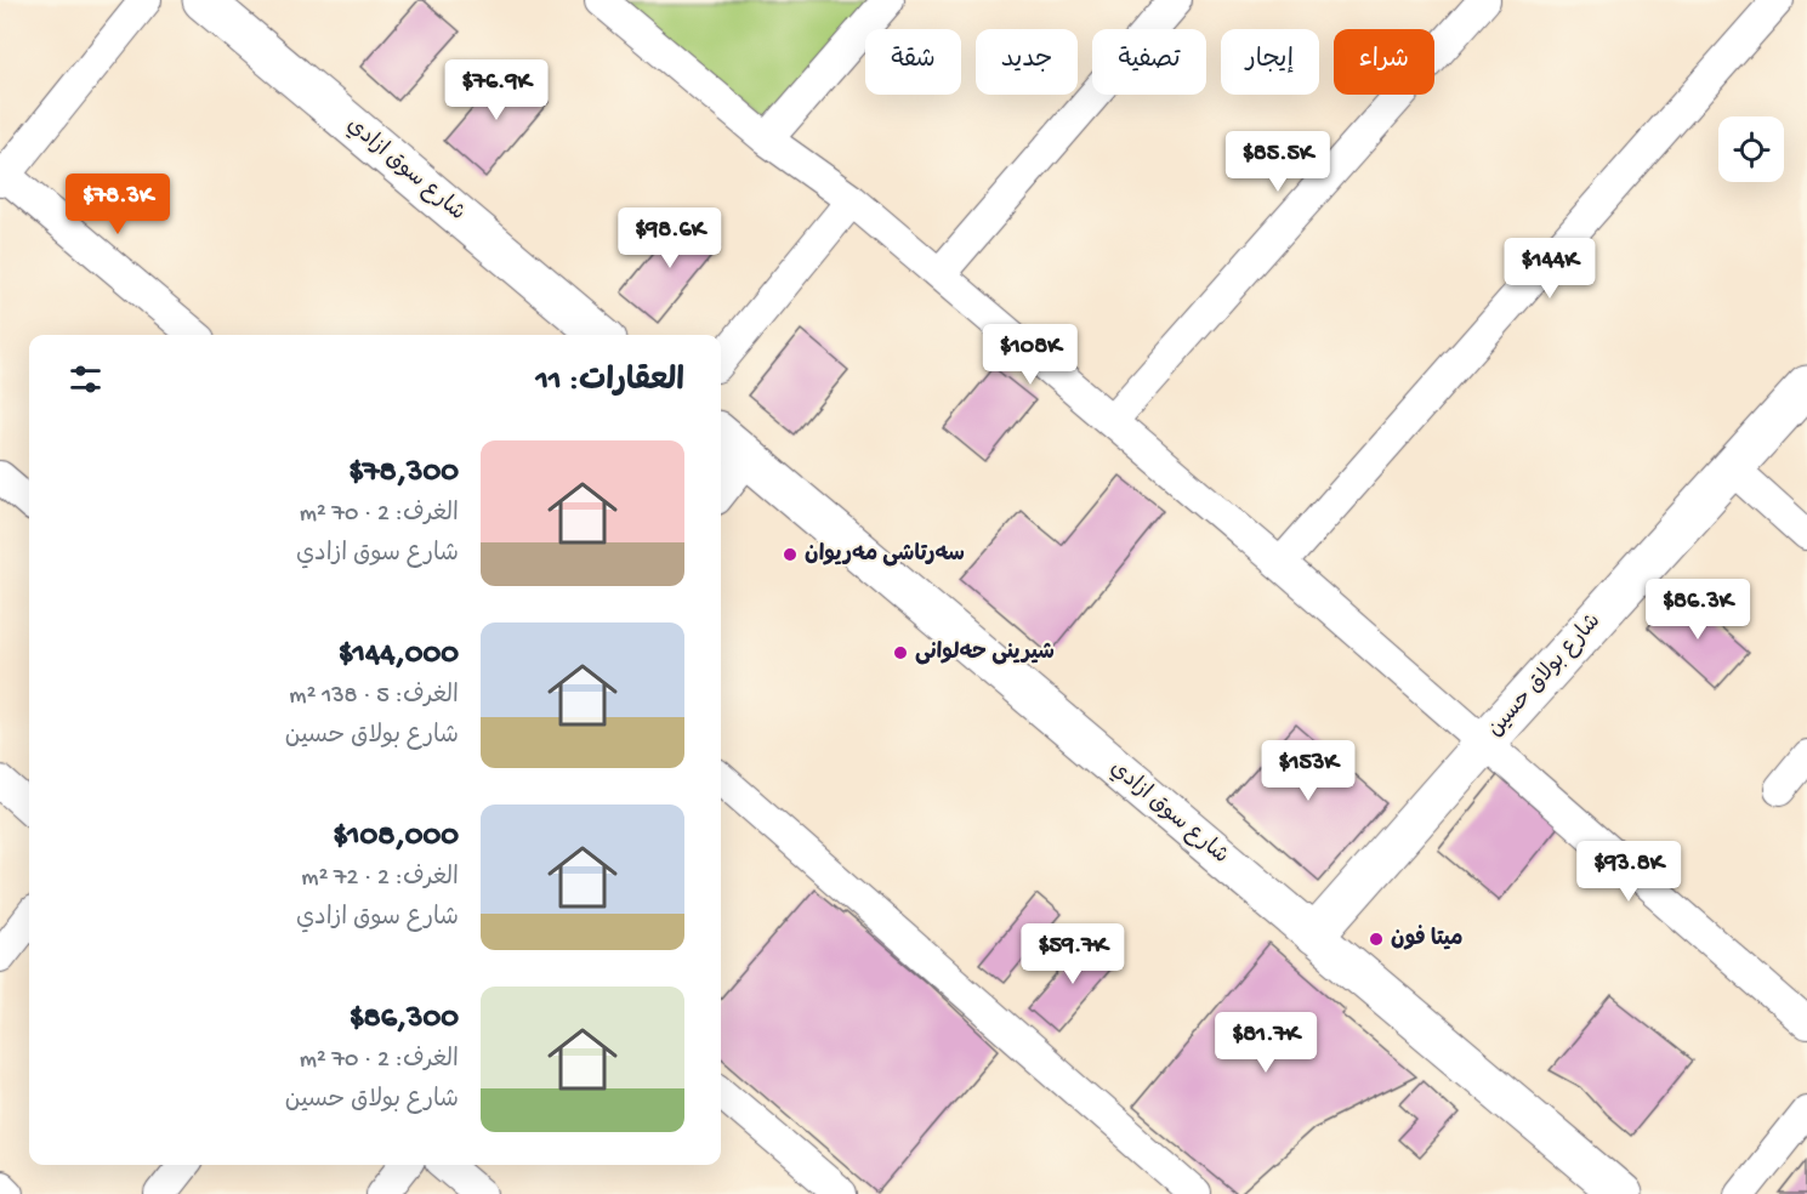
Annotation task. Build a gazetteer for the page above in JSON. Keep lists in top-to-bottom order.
{
  "streets": {
    "street": ["شارع سوق ازادي", "شارع بولاق حسين"]
  },
  "crossings": [
    ["شارع سوق ازادي", "شارع بولاق حسين"]
  ],
  "places": ["سەرتاشی مەریوان", "شیرینی حەلوانی", "ميتا فون"],
  "page": {
    "chip": [
      "شراء",
      "إيجار",
      "تصفية",
      "جديد",
      "شقة"
    ],
    "price": [
      "$76.9K",
      "$85.5K",
      "$78.3K",
      "$98.6K",
      "$144K",
      "$108K",
      "$86.3K",
      "$153K",
      "$93.8K",
      "$59.7K",
      "$81.7K"
    ],
    "heading": "العقارات: 11",
    "list": [
      {
        "name": "$78,300",
        "note": "الغرف: 2 · 70 m² · شارع سوق ازادي"
      },
      {
        "name": "$144,000",
        "note": "الغرف: 5 · 138 m² · شارع بولاق حسين"
      },
      {
        "name": "$108,000",
        "note": "الغرف: 2 · 72 m² · شارع سوق ازادي"
      },
      {
        "name": "$86,300",
        "note": "الغرف: 2 · 70 m² · شارع بولاق حسين"
      }
    ]
  }
}
